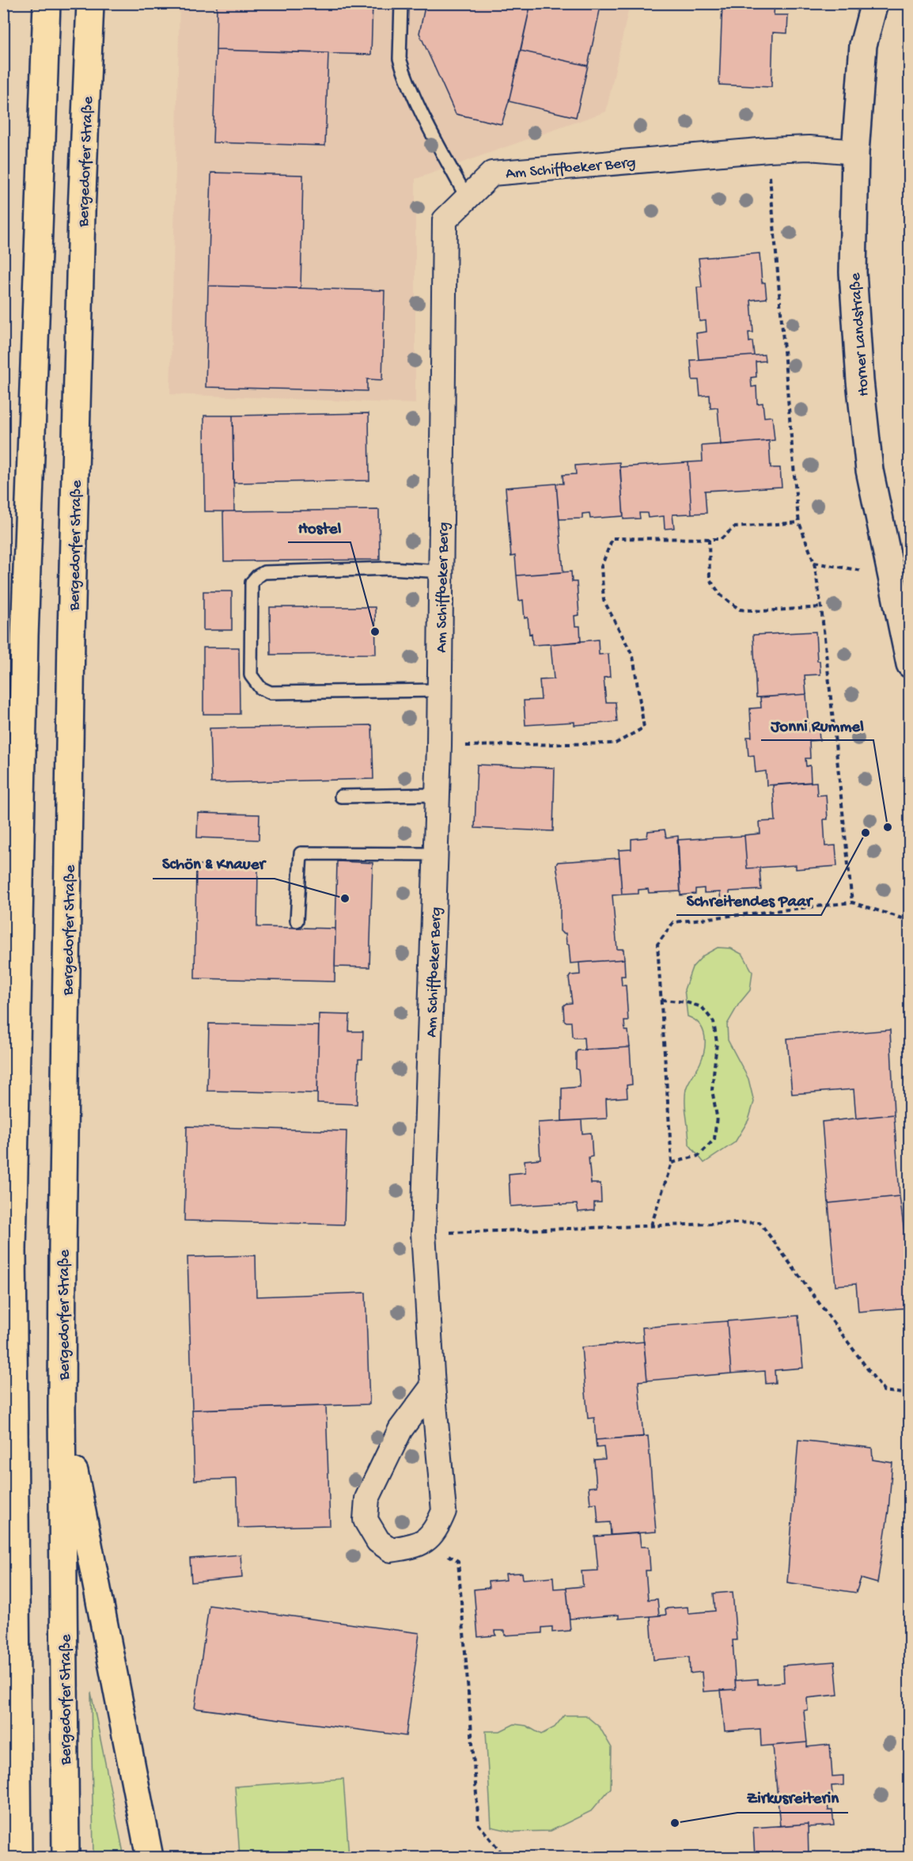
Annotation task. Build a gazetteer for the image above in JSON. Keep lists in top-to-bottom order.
{
  "streets": {
    "highway": ["Bergedorfer Straße"],
    "main road": ["Horner Landstraße"],
    "street": ["Am Schiffbeker Berg"]
  },
  "crossings": [
    ["Am Schiffbeker Berg", "Horner Landstraße"]
  ],
  "places": [
    "Hostel",
    "Jonni Rummel",
    "Schreitendes Paar",
    "Schön & Knauer",
    "Zirkusreiterin"
  ]
}
